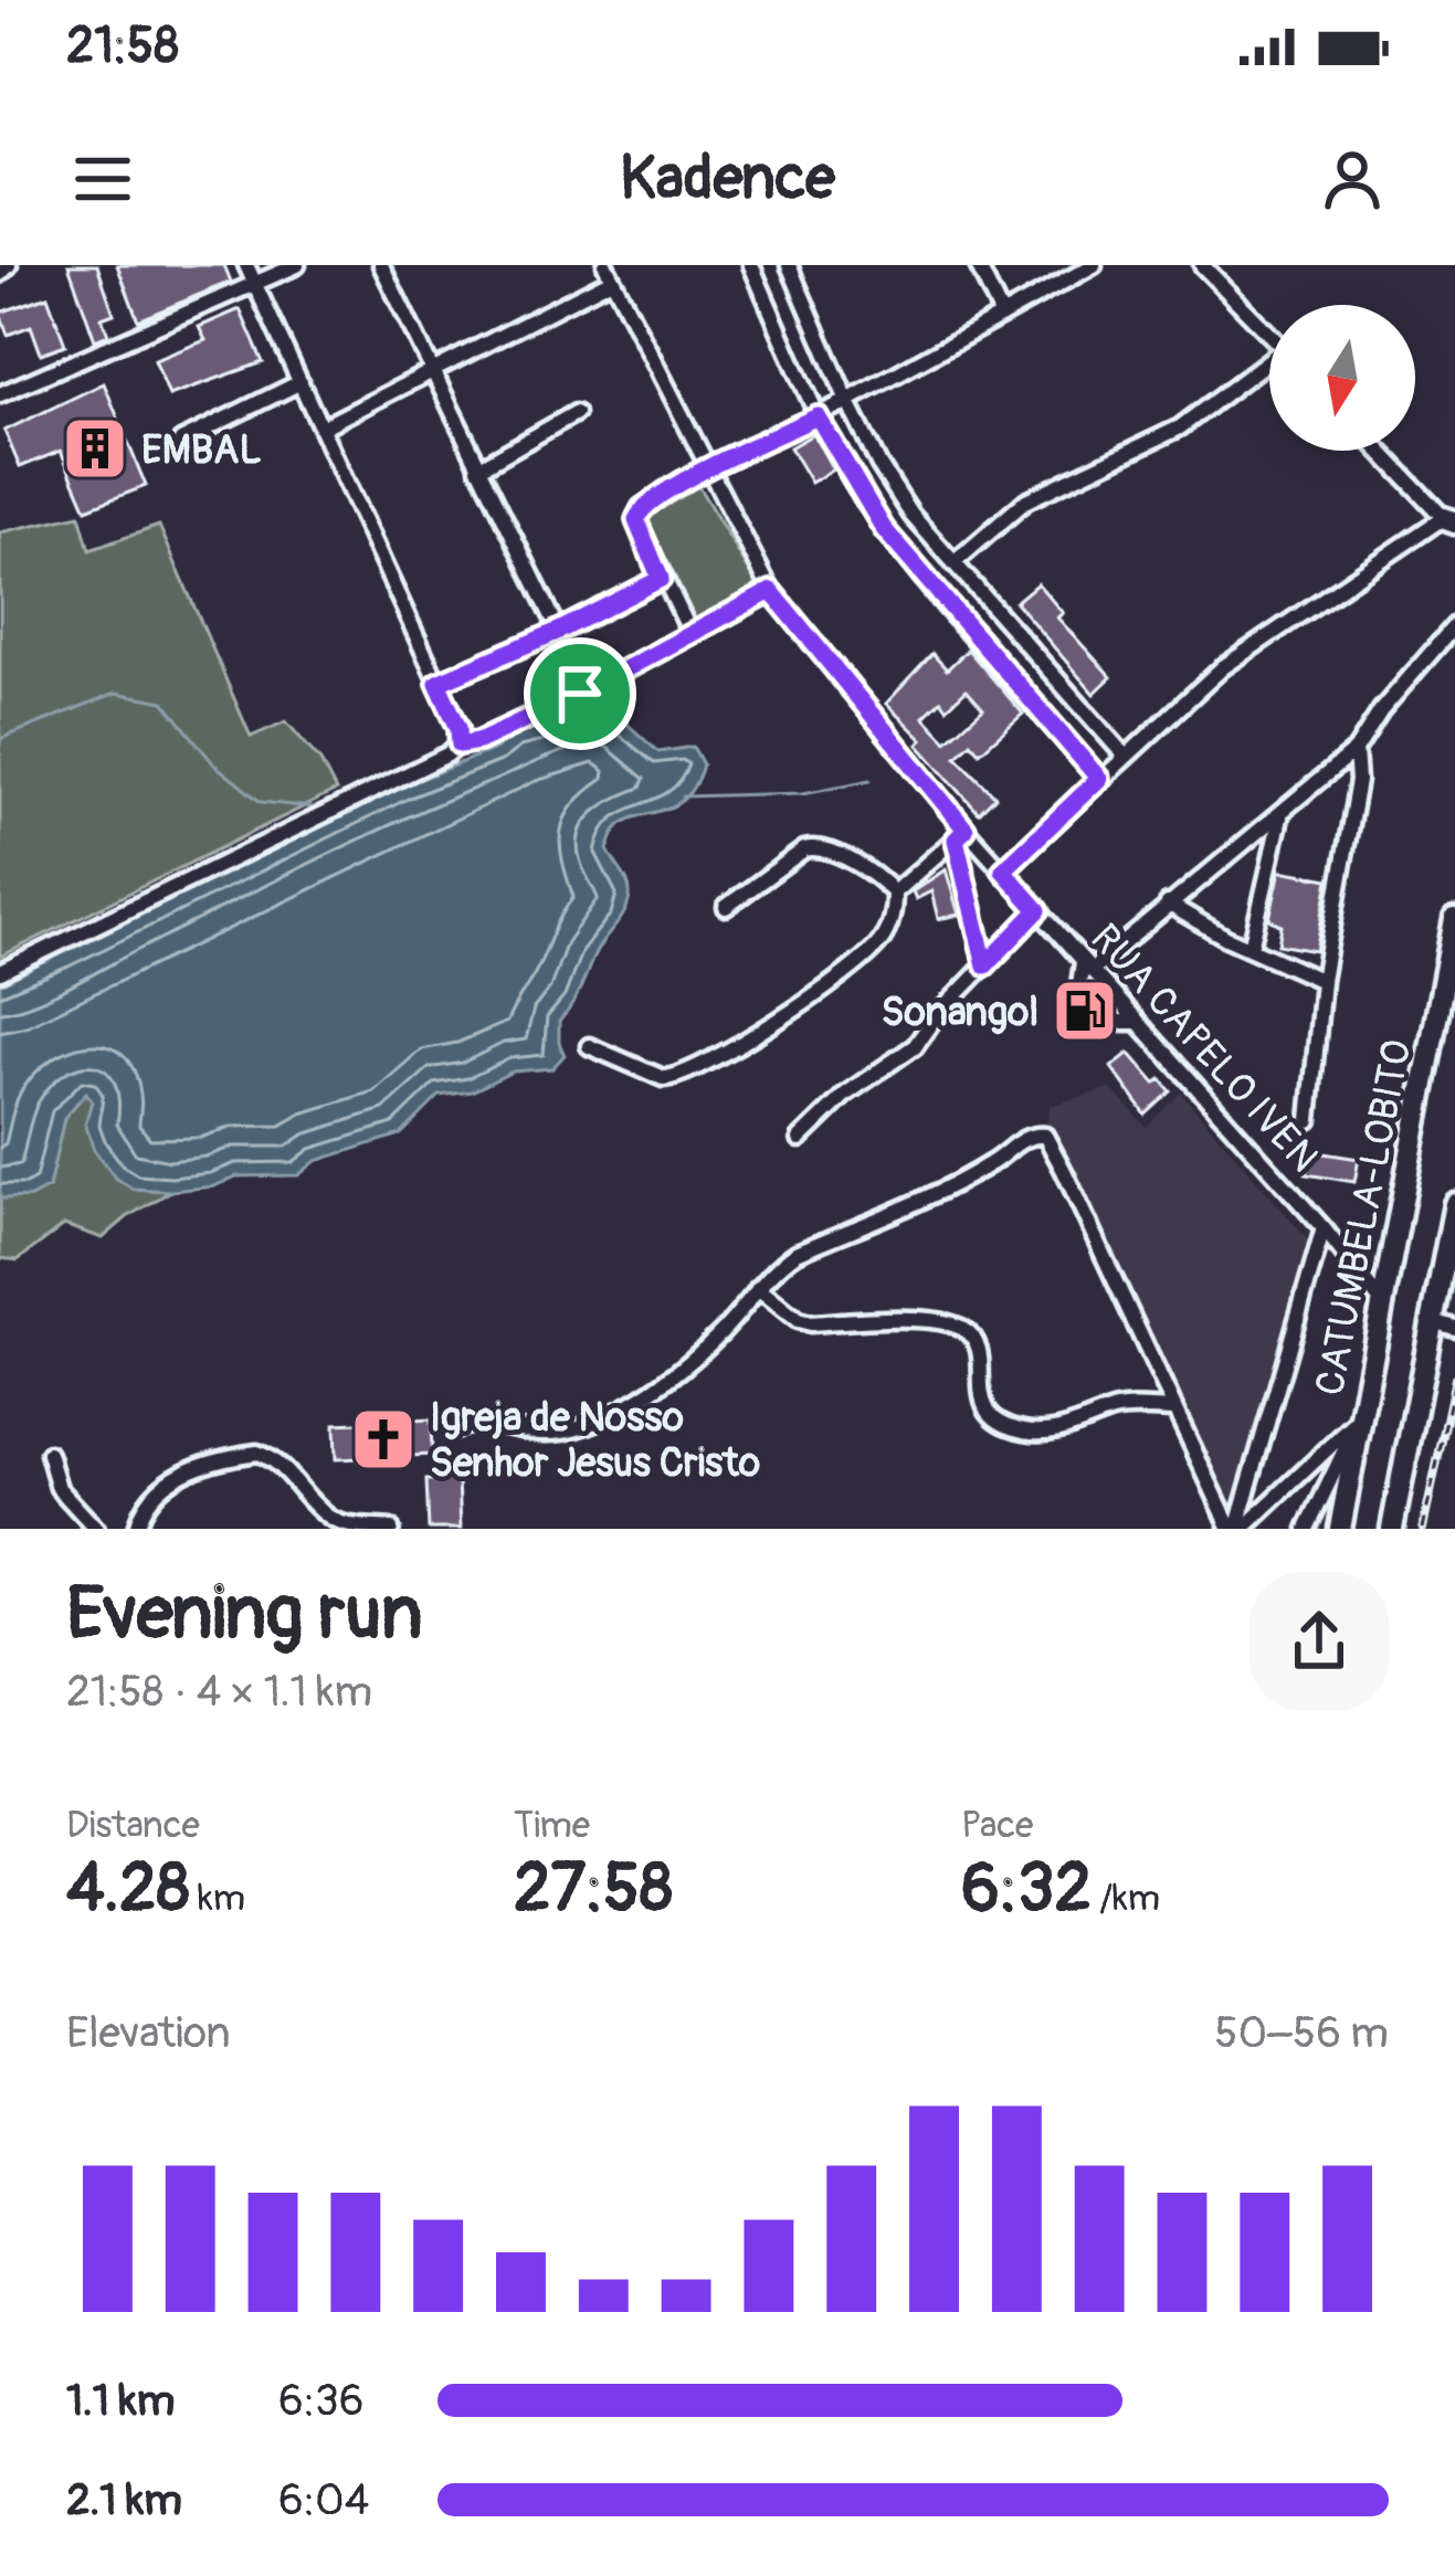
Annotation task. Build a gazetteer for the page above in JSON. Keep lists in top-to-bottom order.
{
  "streets": {
    "highway": ["CATUMBELA-LOBITO"],
    "street": ["RUA CAPELO IVEN"]
  },
  "crossings": [
    ["RUA CAPELO IVEN", "CATUMBELA-LOBITO"]
  ],
  "places": {
    "building": ["EMBAL"],
    "fuel station": ["Sonangol"],
    "church": ["Igreja de Nosso Senhor Jesus Cristo"]
  },
  "north": "bottom",
  "page": {
    "status": "21:58",
    "header": "Kadence",
    "heading": ["Evening run", "21:58 · 4 × 1.1 km"],
    "stats": [
      ["Distance", "4.28 km"],
      ["Time", "27:58"],
      ["Pace", "6:32 /km"]
    ],
    "chart": ["Elevation", "50–56 m"],
    "list": [
      {
        "name": "1.1 km",
        "note": "6:36"
      },
      {
        "name": "2.1 km",
        "note": "6:04"
      }
    ]
  }
}
